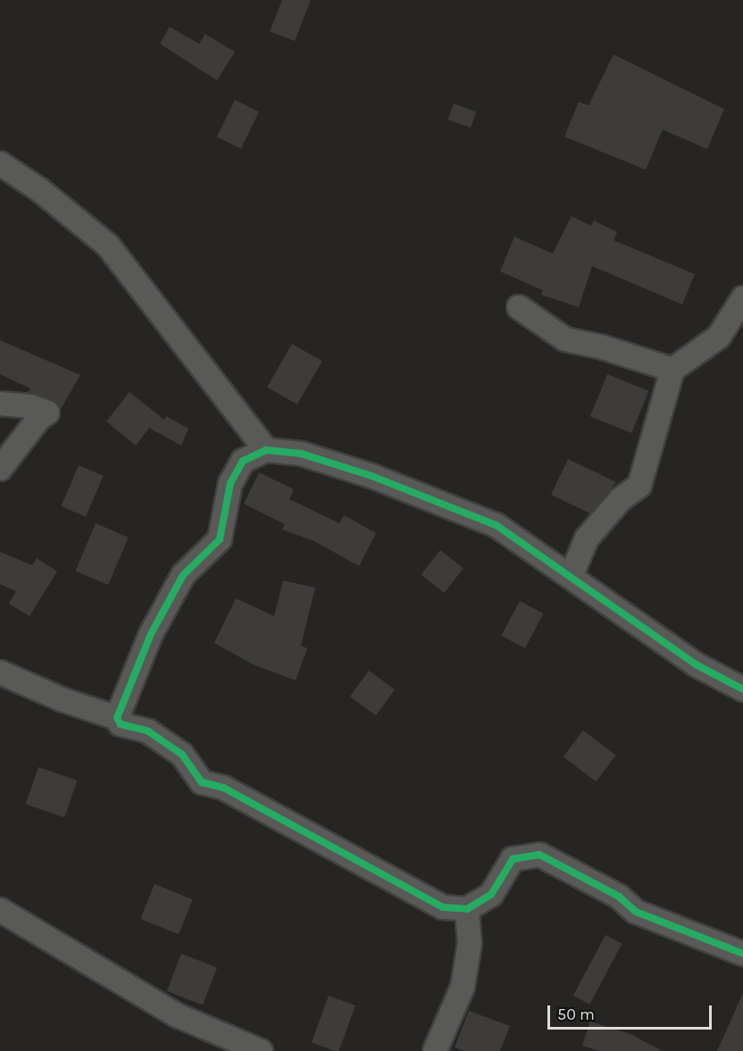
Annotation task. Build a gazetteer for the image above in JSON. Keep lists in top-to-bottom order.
{
  "scale_bar": "50 m"
}
